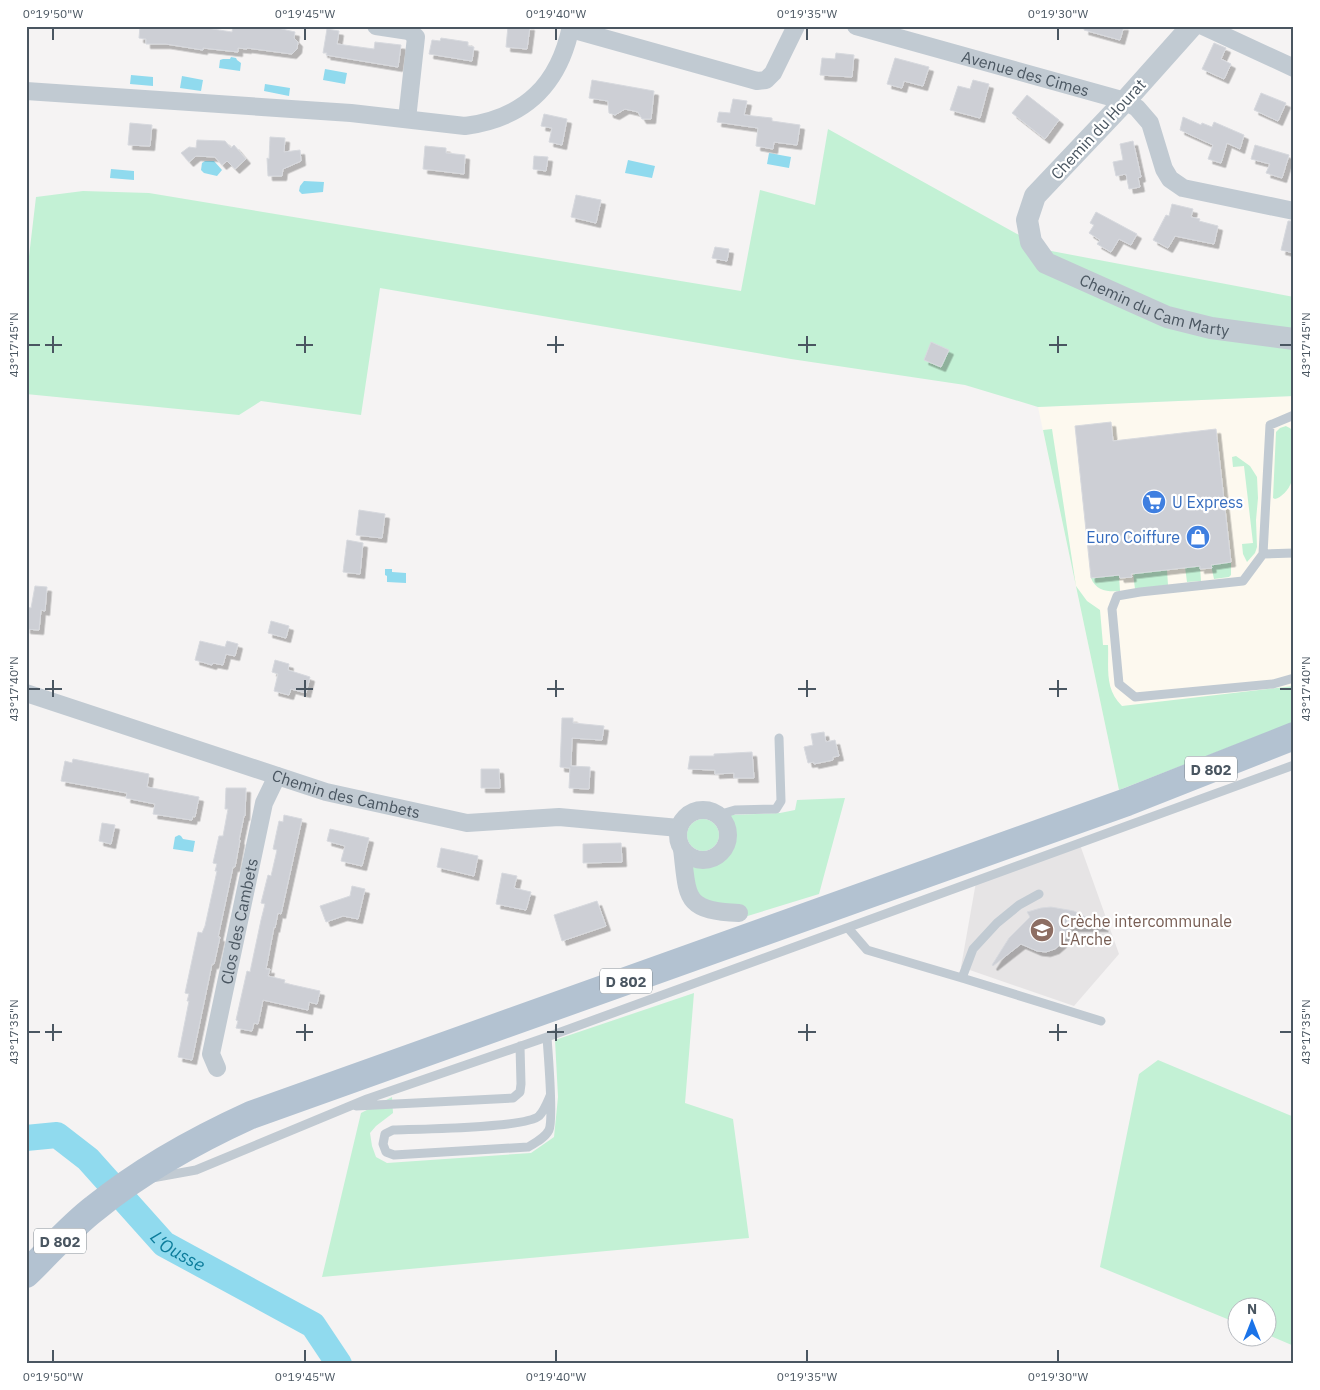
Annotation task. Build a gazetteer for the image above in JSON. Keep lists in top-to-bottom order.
{
  "streets": {
    "main road": ["D 802"],
    "street": [
      "Avenue des Cimes",
      "Chemin du Hourat",
      "Chemin du Cam Marty",
      "Chemin des Cambets",
      "Clos des Cambets"
    ]
  },
  "crossings": [
    ["Avenue des Cimes", "Chemin du Hourat"],
    ["Chemin du Hourat", "Chemin du Cam Marty"],
    ["Chemin des Cambets", "Clos des Cambets"]
  ],
  "water": ["L'Ousse"],
  "places": {
    "supermarket": ["U Express"],
    "shop": ["Euro Coiffure"],
    "school or university": ["Crèche intercommunale L'Arche"]
  },
  "north": "top",
  "coordinates": [
    "0°19'50\"W",
    "0°19'45\"W",
    "0°19'40\"W",
    "0°19'35\"W",
    "0°19'30\"W",
    "43°17'45\"N",
    "43°17'40\"N",
    "43°17'35\"N"
  ]
}
